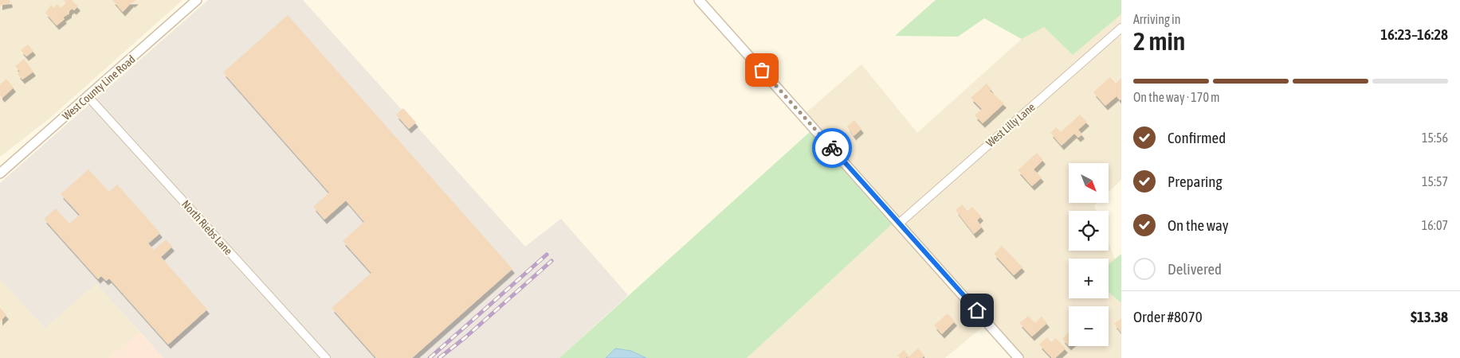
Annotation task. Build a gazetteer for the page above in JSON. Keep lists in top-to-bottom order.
{
  "streets": {
    "street": ["West County Line Road", "West Lilly Lane", "North Riebs Lane"]
  },
  "crossings": [
    ["West County Line Road", "North Riebs Lane"]
  ],
  "north": "bottom right",
  "page": {
    "heading": ["2 min", "Arriving in", "16:23–16:28"],
    "panel": ["Order #8070", "$13.38"],
    "bar": "On the way · 170 m",
    "list": [
      ["Confirmed", "15:56"],
      ["Preparing", "15:57"],
      ["On the way", "16:07"],
      "Delivered"
    ],
    "map_buttons": ["+", "−"]
  }
}
